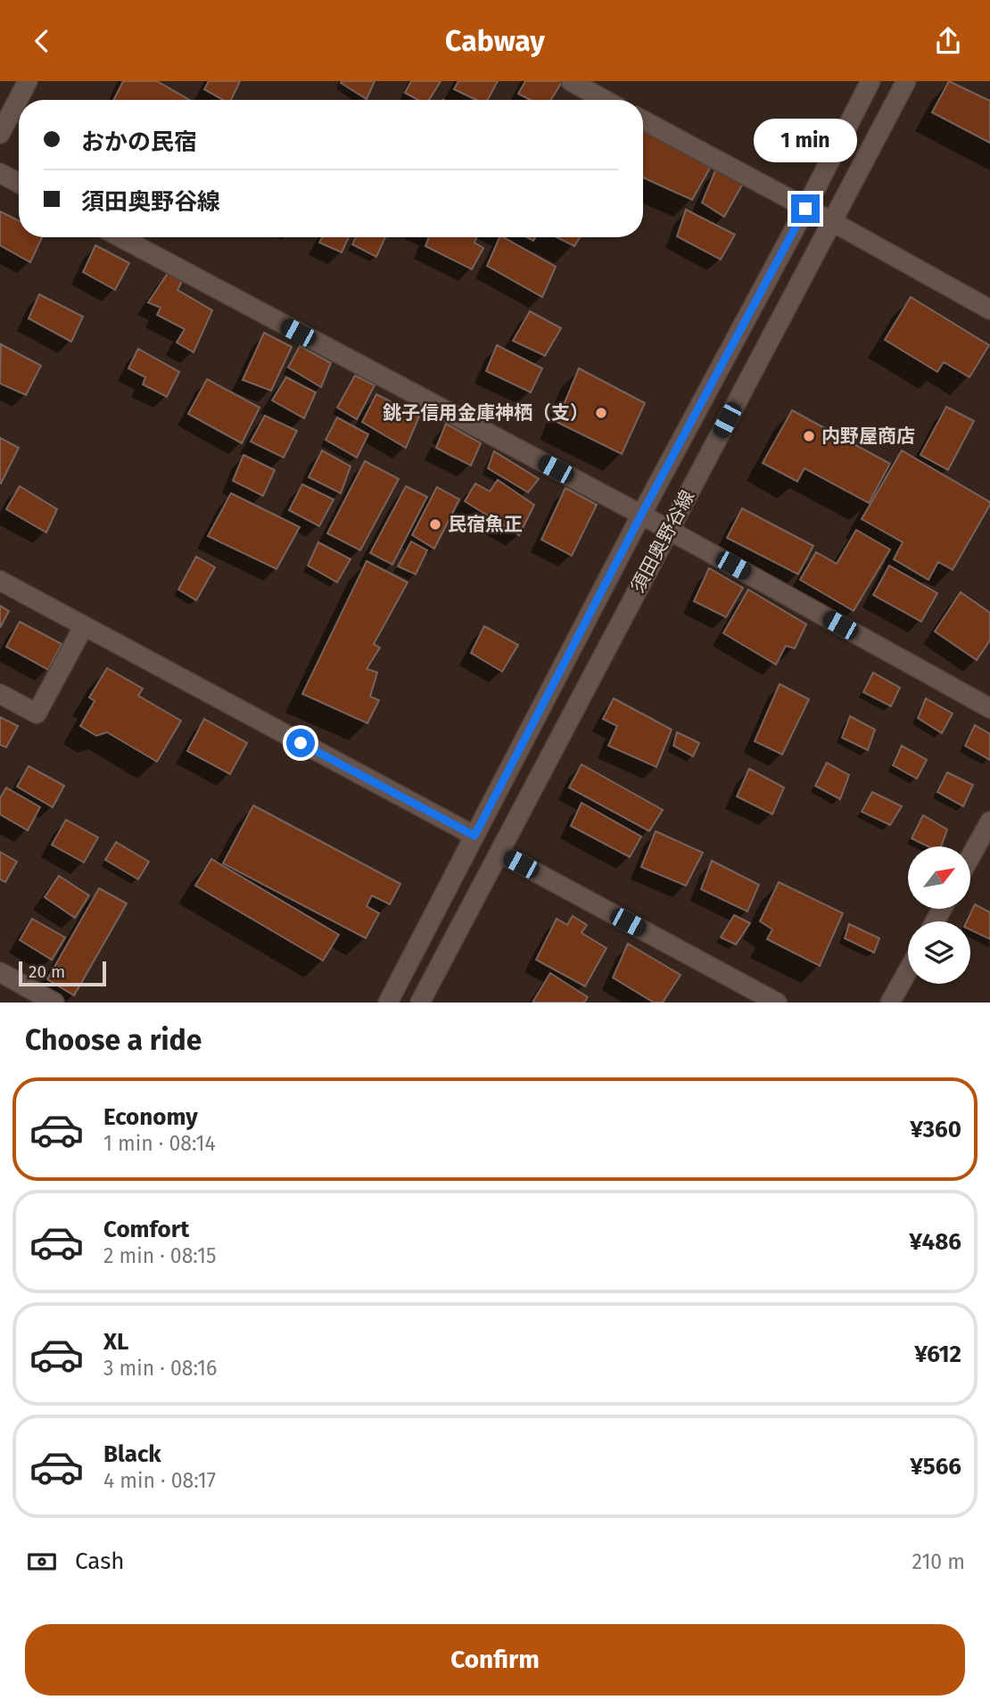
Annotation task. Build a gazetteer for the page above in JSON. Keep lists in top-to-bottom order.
{
  "streets": {
    "street": ["須田奥野谷線"]
  },
  "places": ["銚子信用金庫神栖（支）", "内野屋商店", "民宿魚正"],
  "scale_bar": "20 m",
  "north": "top right",
  "page": {
    "header": "Cabway",
    "banner": ["おかの民宿", "須田奥野谷線"],
    "bubble": "1 min",
    "scale": "20 m",
    "heading": "Choose a ride",
    "list": [
      {
        "name": "Economy",
        "note": "1 min · 08:14",
        "value": "¥360"
      },
      {
        "name": "Comfort",
        "note": "2 min · 08:15",
        "value": "¥486"
      },
      {
        "name": "XL",
        "note": "3 min · 08:16",
        "value": "¥612"
      },
      {
        "name": "Black",
        "note": "4 min · 08:17",
        "value": "¥566"
      }
    ],
    "pay": ["Cash", "210 m"],
    "buttons": "Confirm"
  }
}
